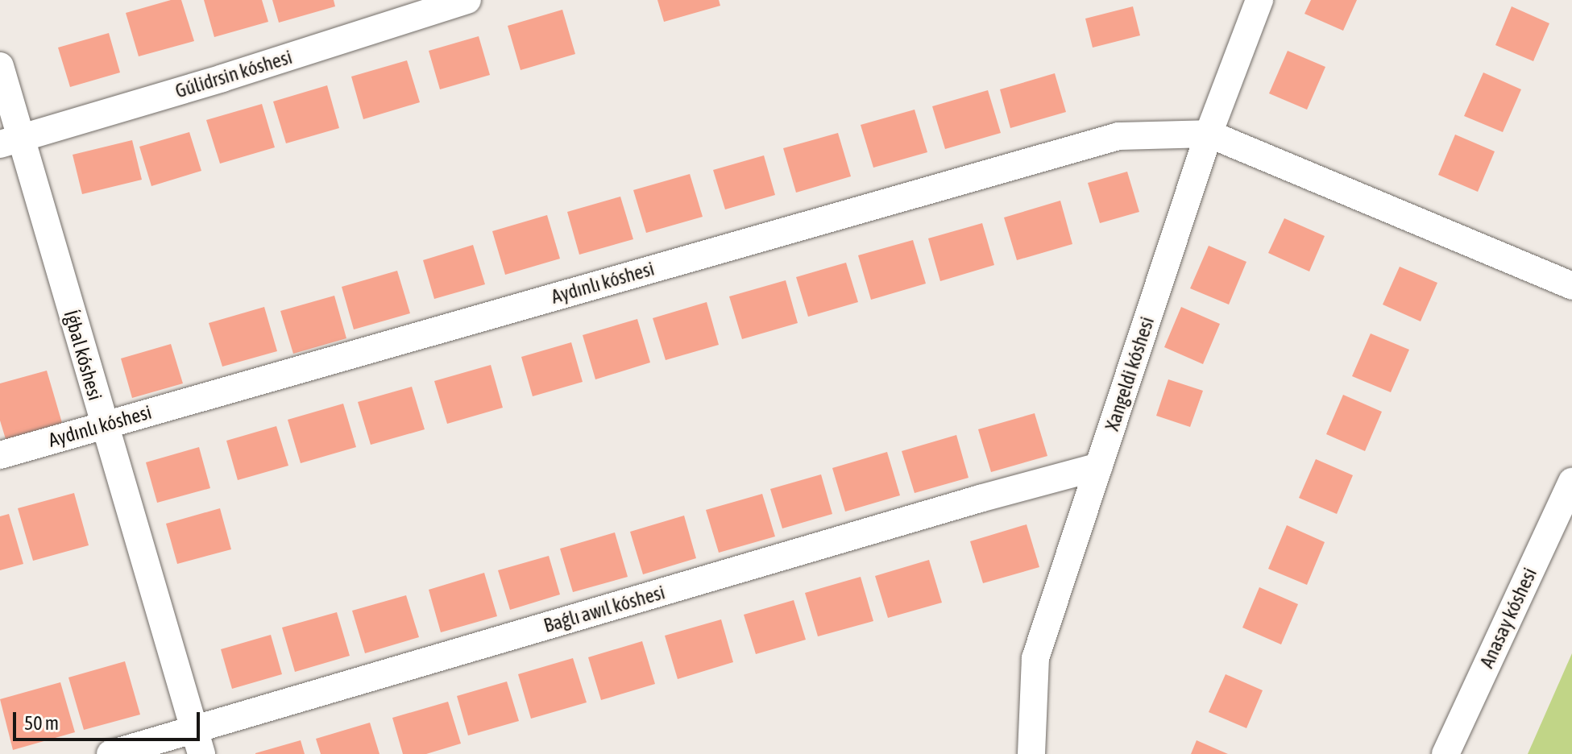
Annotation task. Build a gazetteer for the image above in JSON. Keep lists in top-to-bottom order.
{
  "streets": {
    "street": [
      "Gúlidrsin kóshesi",
      "Aydınlı kóshesi",
      "Íǵbal kóshesi",
      "Xangeldi kóshesi",
      "Baǵlı awıl kóshesi",
      "Anasay kóshesi"
    ]
  },
  "crossings": [
    ["Gúlidrsin kóshesi", "Íǵbal kóshesi"],
    ["Aydınlı kóshesi", "Íǵbal kóshesi"],
    ["Aydınlı kóshesi", "Xangeldi kóshesi"],
    ["Íǵbal kóshesi", "Baǵlı awıl kóshesi"],
    ["Xangeldi kóshesi", "Baǵlı awıl kóshesi"]
  ],
  "scale_bar": "50 m"
}
